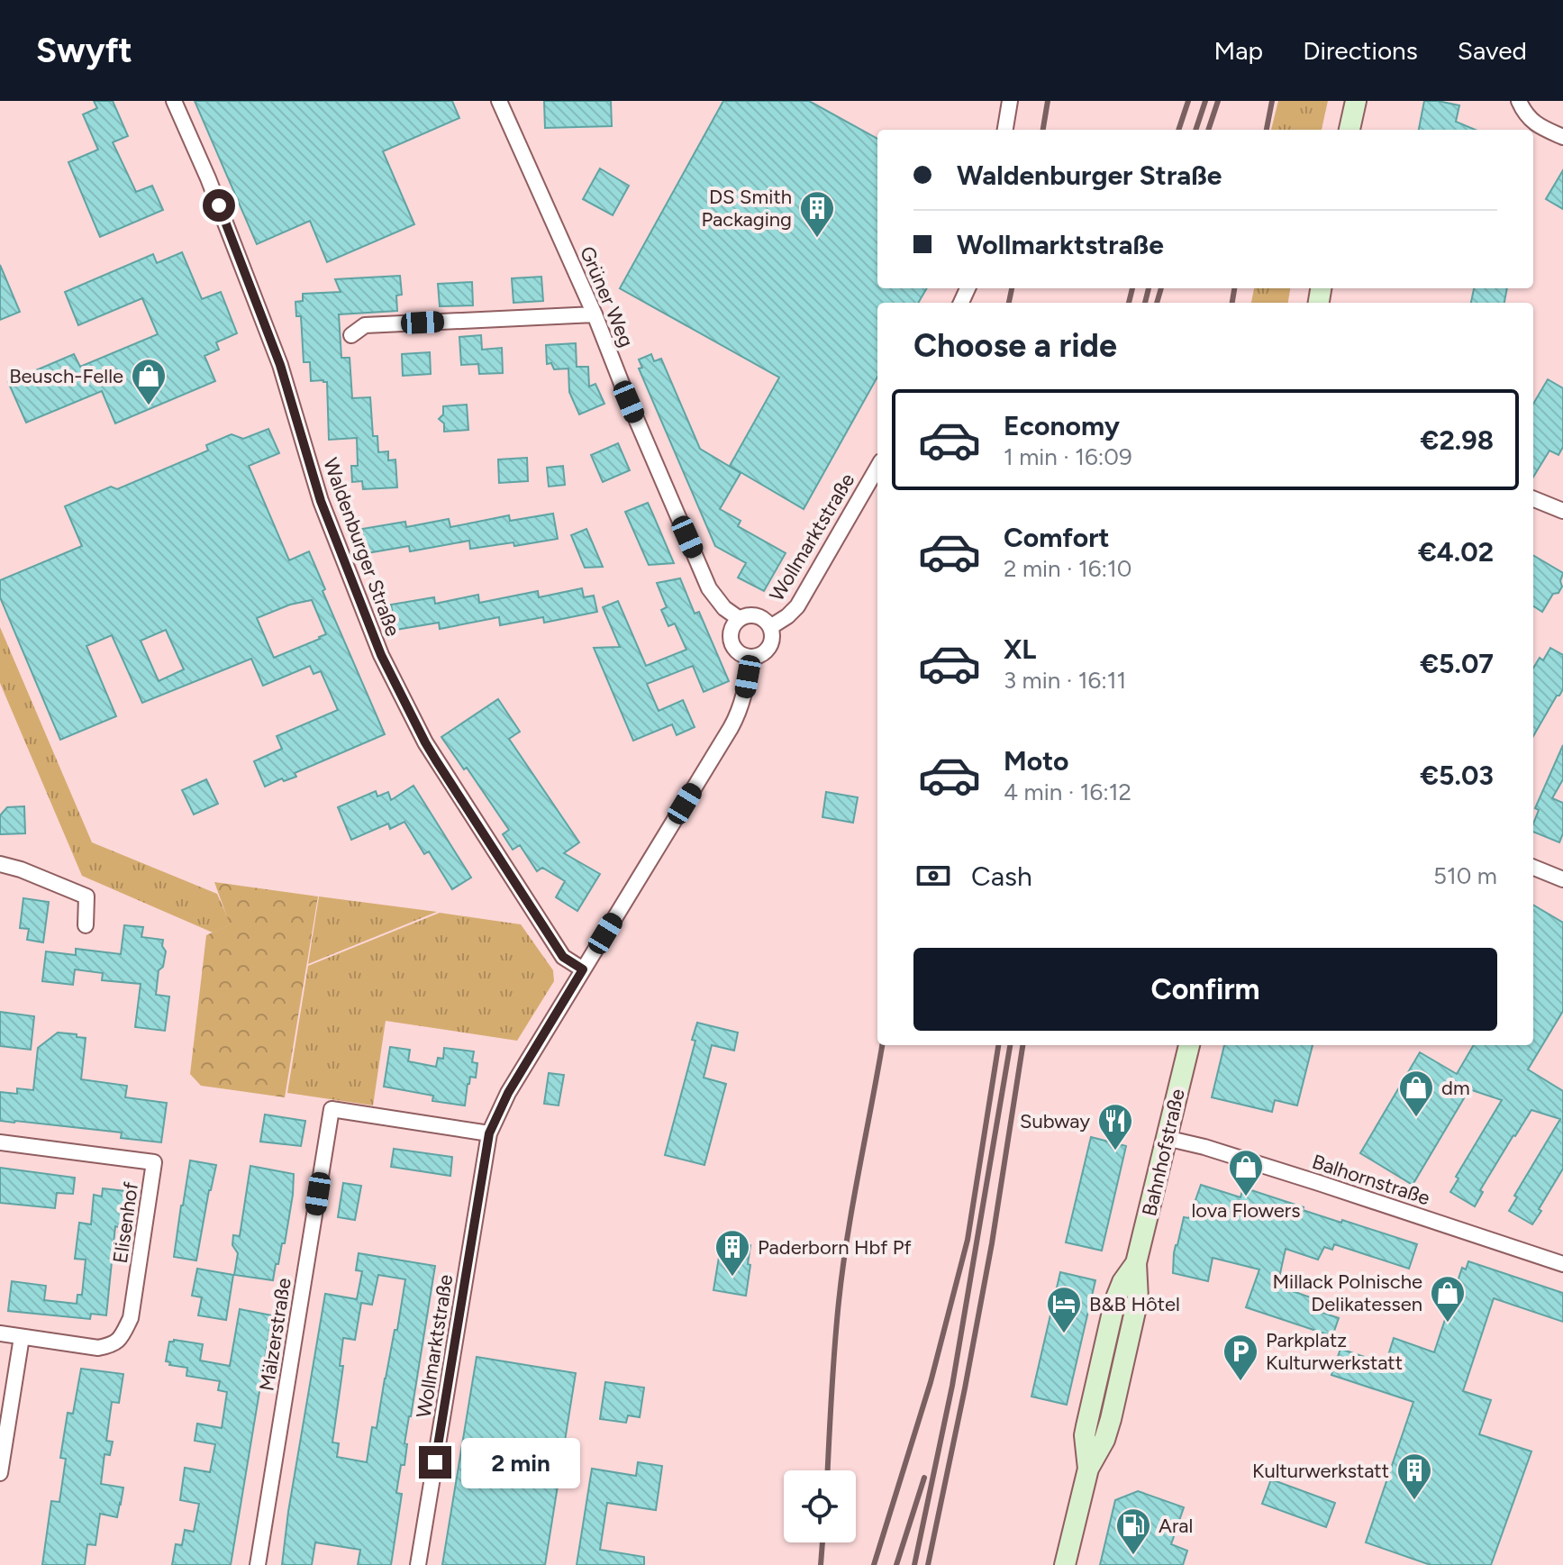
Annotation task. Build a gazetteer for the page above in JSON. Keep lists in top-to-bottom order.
{
  "streets": {
    "main road": ["Bahnhofstraße"],
    "street": [
      "Grüner Weg",
      "Wollmarktstraße",
      "Waldenburger Straße",
      "Balhornstraße",
      "Elisenhof",
      "Mälzerstraße"
    ]
  },
  "crossings": [
    ["Grüner Weg", "Wollmarktstraße"],
    ["Wollmarktstraße", "Waldenburger Straße"],
    ["Wollmarktstraße", "Mälzerstraße"],
    ["Bahnhofstraße", "Balhornstraße"]
  ],
  "places": {
    "building": ["DS Smith Packaging", "Paderborn Hbf Pf", "Kulturwerkstatt"],
    "shop": [
      "Beusch-Felle",
      "dm",
      "lova Flowers",
      "Millack Polnische Delikatessen"
    ],
    "restaurant": ["Subway"],
    "hotel": ["B&B Hôtel"],
    "parking": ["Parkplatz Kulturwerkstatt"],
    "fuel station": ["Aral"]
  },
  "page": {
    "header": "Swyft",
    "nav": ["Map", "Directions", "Saved"],
    "banner": ["Waldenburger Straße", "Wollmarktstraße"],
    "heading": "Choose a ride",
    "list": [
      {
        "name": "Economy",
        "note": "1 min · 16:09",
        "value": "€2.98"
      },
      {
        "name": "Comfort",
        "note": "2 min · 16:10",
        "value": "€4.02"
      },
      {
        "name": "XL",
        "note": "3 min · 16:11",
        "value": "€5.07"
      },
      {
        "name": "Moto",
        "note": "4 min · 16:12",
        "value": "€5.03"
      }
    ],
    "pay": ["Cash", "510 m"],
    "buttons": "Confirm",
    "bubble": "2 min"
  }
}
